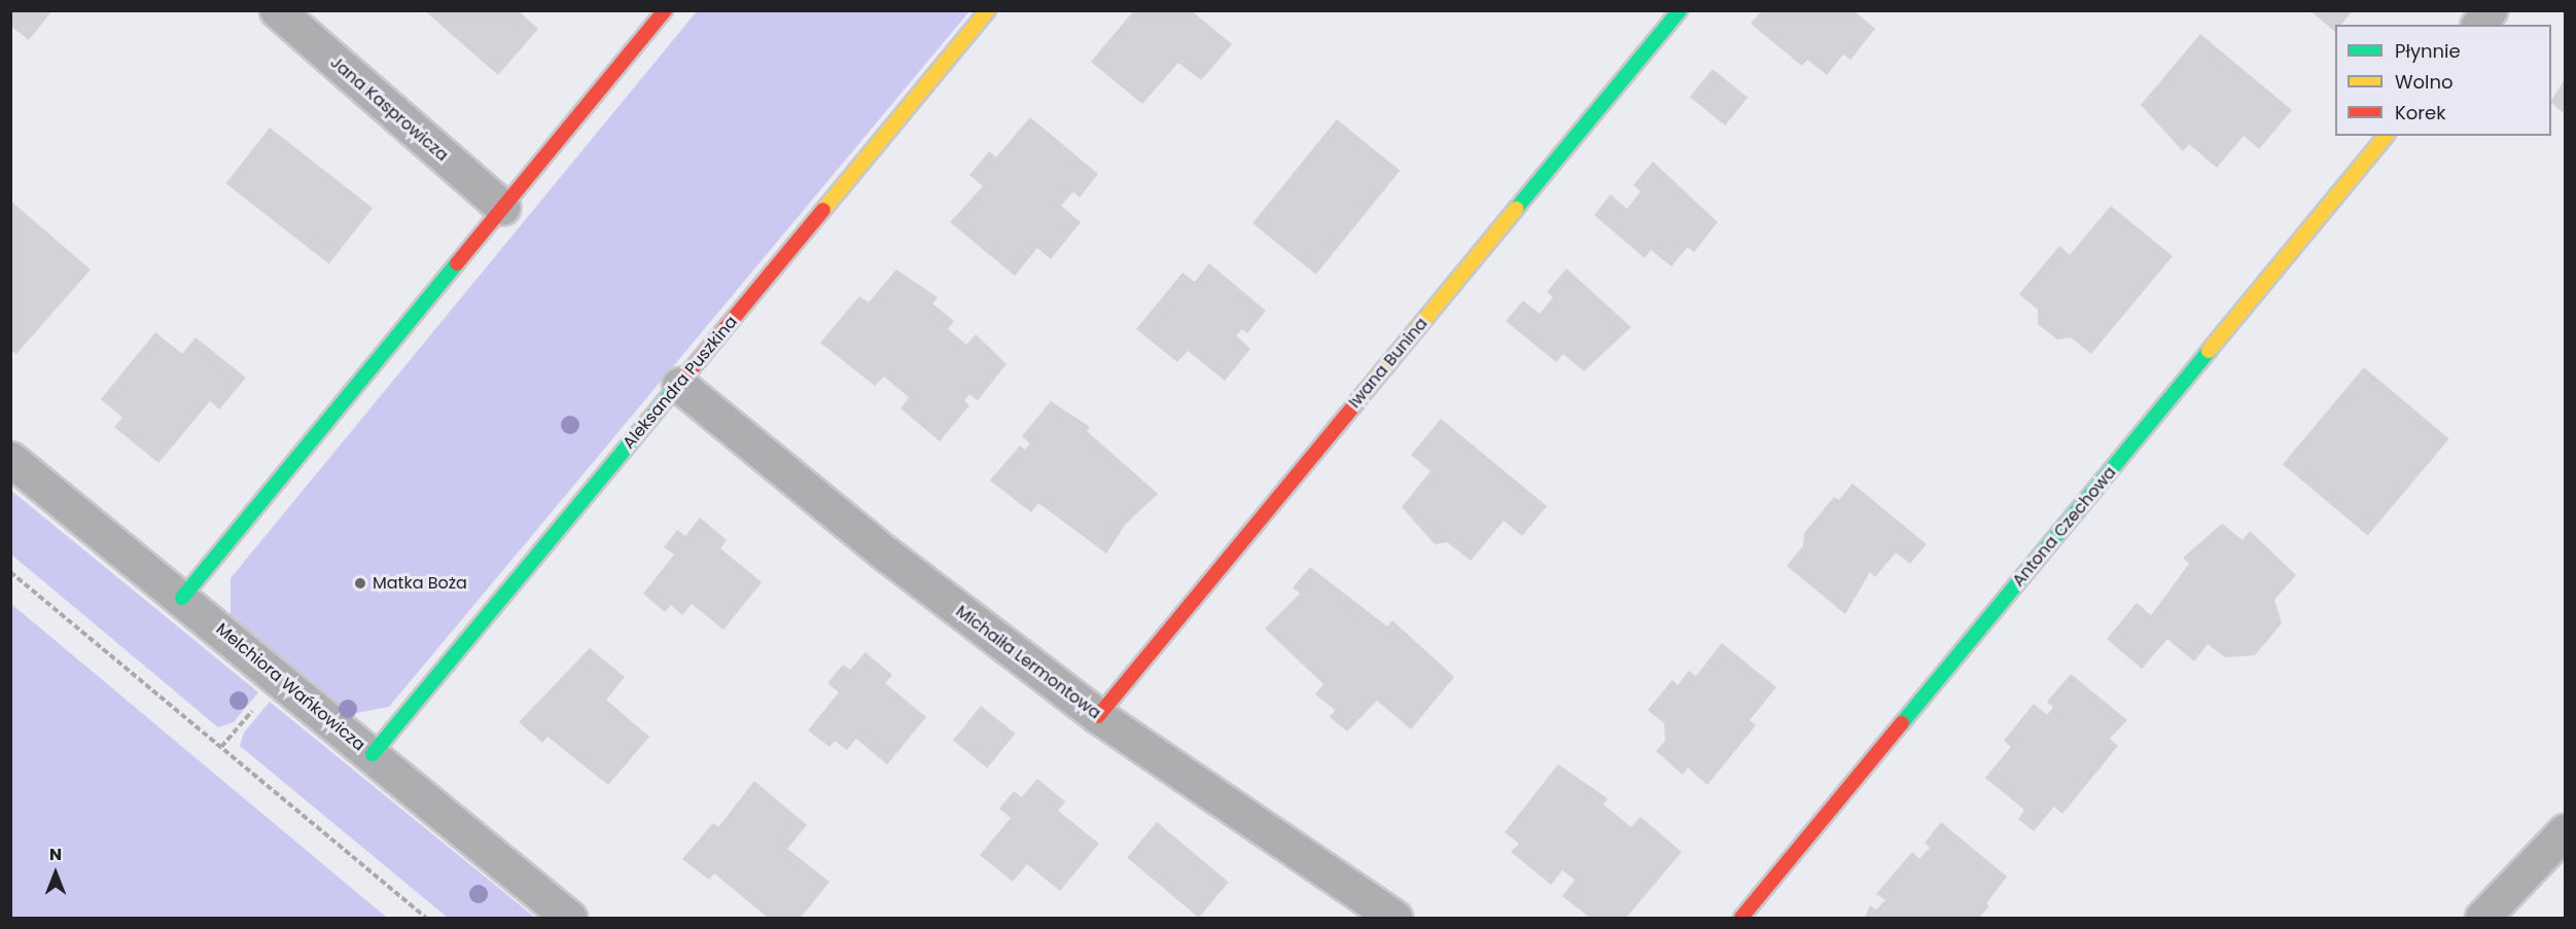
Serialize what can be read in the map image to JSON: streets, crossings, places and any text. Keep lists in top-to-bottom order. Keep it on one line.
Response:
{"streets":{"street":["Jana Kasprowicza","Iwana Bunina","Aleksandra Puszkina","Antona Czechowa","Michaiła Lermontowa","Melchiora Wańkowicza"]},"crossings":[["Iwana Bunina","Michaiła Lermontowa"],["Aleksandra Puszkina","Michaiła Lermontowa"],["Aleksandra Puszkina","Melchiora Wańkowicza"]],"places":["Matka Boża"],"legend":["Płynnie","Wolno","Korek"],"north":"top"}
